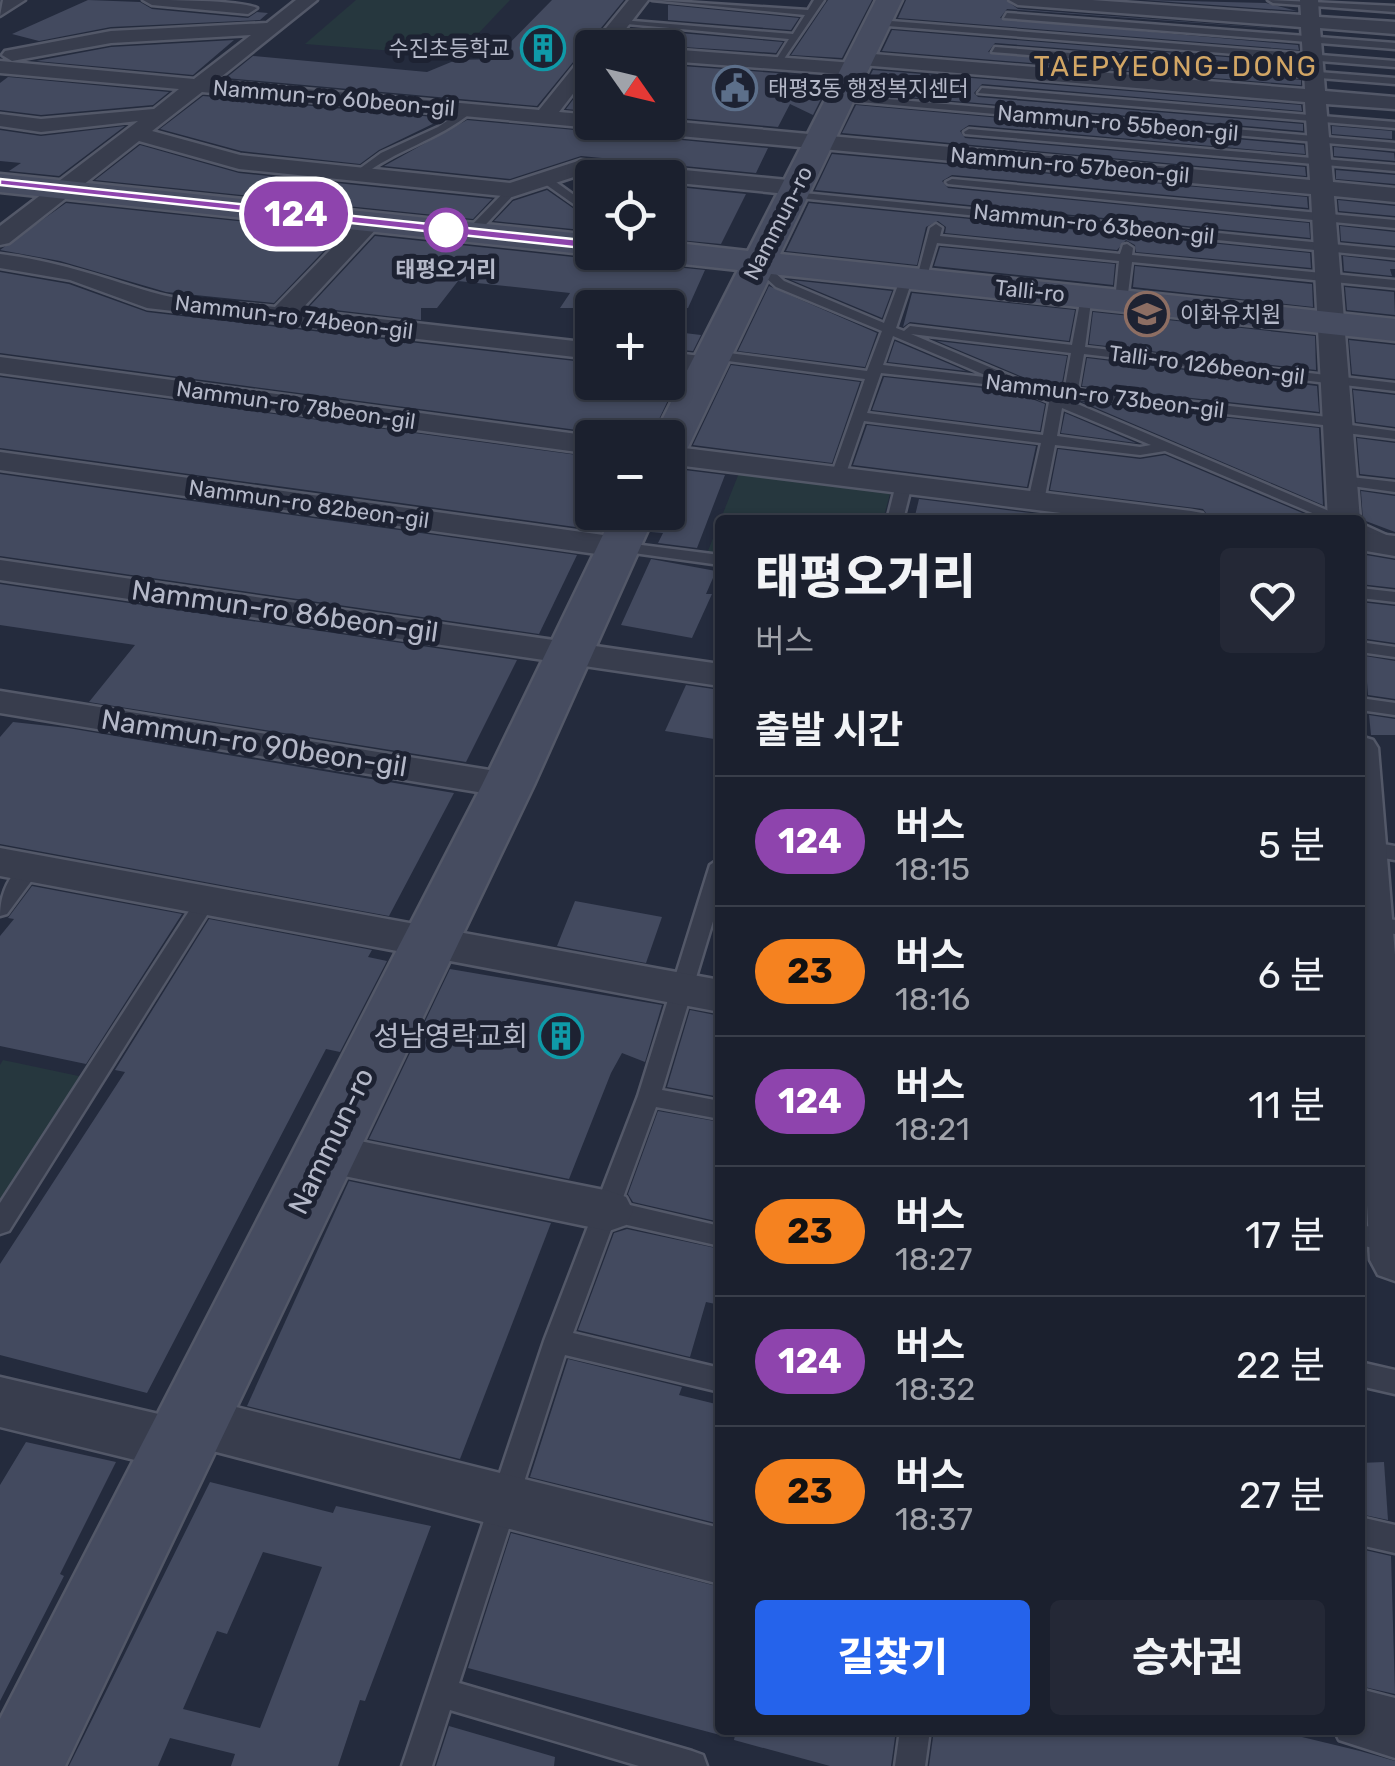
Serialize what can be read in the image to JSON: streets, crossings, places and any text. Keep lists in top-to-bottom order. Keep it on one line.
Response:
{"streets":{"main road":["Nammun-ro","Talli-ro"],"street":["Nammun-ro 60beon-gil","Nammun-ro 57beon-gil","Nammun-ro 74beon-gil","Nammun-ro 78beon-gil","Nammun-ro 82beon-gil","Nammun-ro 86beon-gil","Nammun-ro 90beon-gil"],"lane":["Nammun-ro 55beon-gil","Nammun-ro 63beon-gil","Talli-ro 126beon-gil","Nammun-ro 73beon-gil"]},"crossings":[["Nammun-ro 55beon-gil","Nammun-ro"],["Nammun-ro 55beon-gil","Talli-ro 126beon-gil"],["Nammun-ro 57beon-gil","Nammun-ro"],["Nammun-ro 57beon-gil","Talli-ro 126beon-gil"],["Nammun-ro","Nammun-ro 63beon-gil"],["Nammun-ro","Talli-ro"],["Nammun-ro","Nammun-ro 73beon-gil"],["Nammun-ro","Nammun-ro 86beon-gil"],["Nammun-ro","Nammun-ro 90beon-gil"],["Nammun-ro 63beon-gil","Talli-ro 126beon-gil"],["Talli-ro","Talli-ro 126beon-gil"],["Talli-ro 126beon-gil","Nammun-ro 73beon-gil"]],"districts":["TAEPYEONG-DONG"],"places":{"building":["수진초등학교","성남영락교회"],"public building":["태평3동 행정복지센터"],"other":["태평오거리"],"school or university":["이화유치원"]},"lines":["bus line 124"],"north":"bottom right","page":{"on_map":"124","map_buttons":["+","−"],"heading":[["태평오거리","버스"],"출발 시간"],"list":[{"mark":"124","name":"버스","note":"18:15","value":"5 분"},{"mark":"23","name":"버스","note":"18:16","value":"6 분"},{"mark":"124","name":"버스","note":"18:21","value":"11 분"},{"mark":"23","name":"버스","note":"18:27","value":"17 분"},{"mark":"124","name":"버스","note":"18:32","value":"22 분"},{"mark":"23","name":"버스","note":"18:37","value":"27 분"}],"buttons":["길찾기","승차권"]}}
